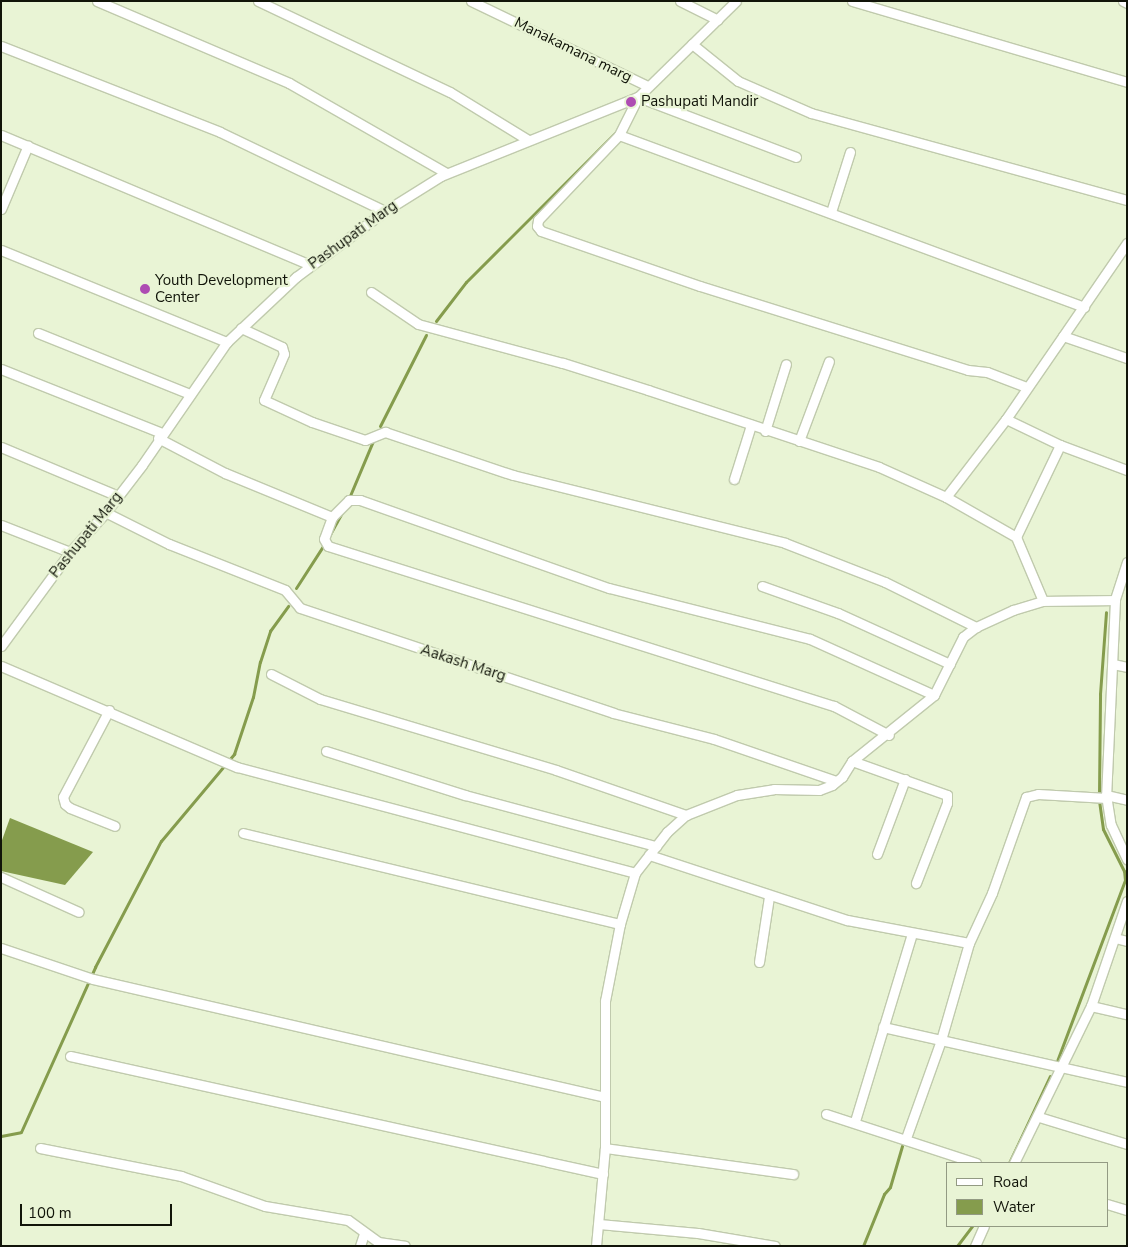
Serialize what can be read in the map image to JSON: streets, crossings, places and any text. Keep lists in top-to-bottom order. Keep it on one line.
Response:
{"streets":{"street":["Manakamana marg","Pashupati Marg","Aakash Marg"]},"crossings":[["Manakamana marg","Pashupati Marg"],["Pashupati Marg","Aakash Marg"]],"places":["Pashupati Mandir","Youth Development Center"],"legend":["Road","Water"],"scale_bar":"100 m"}
